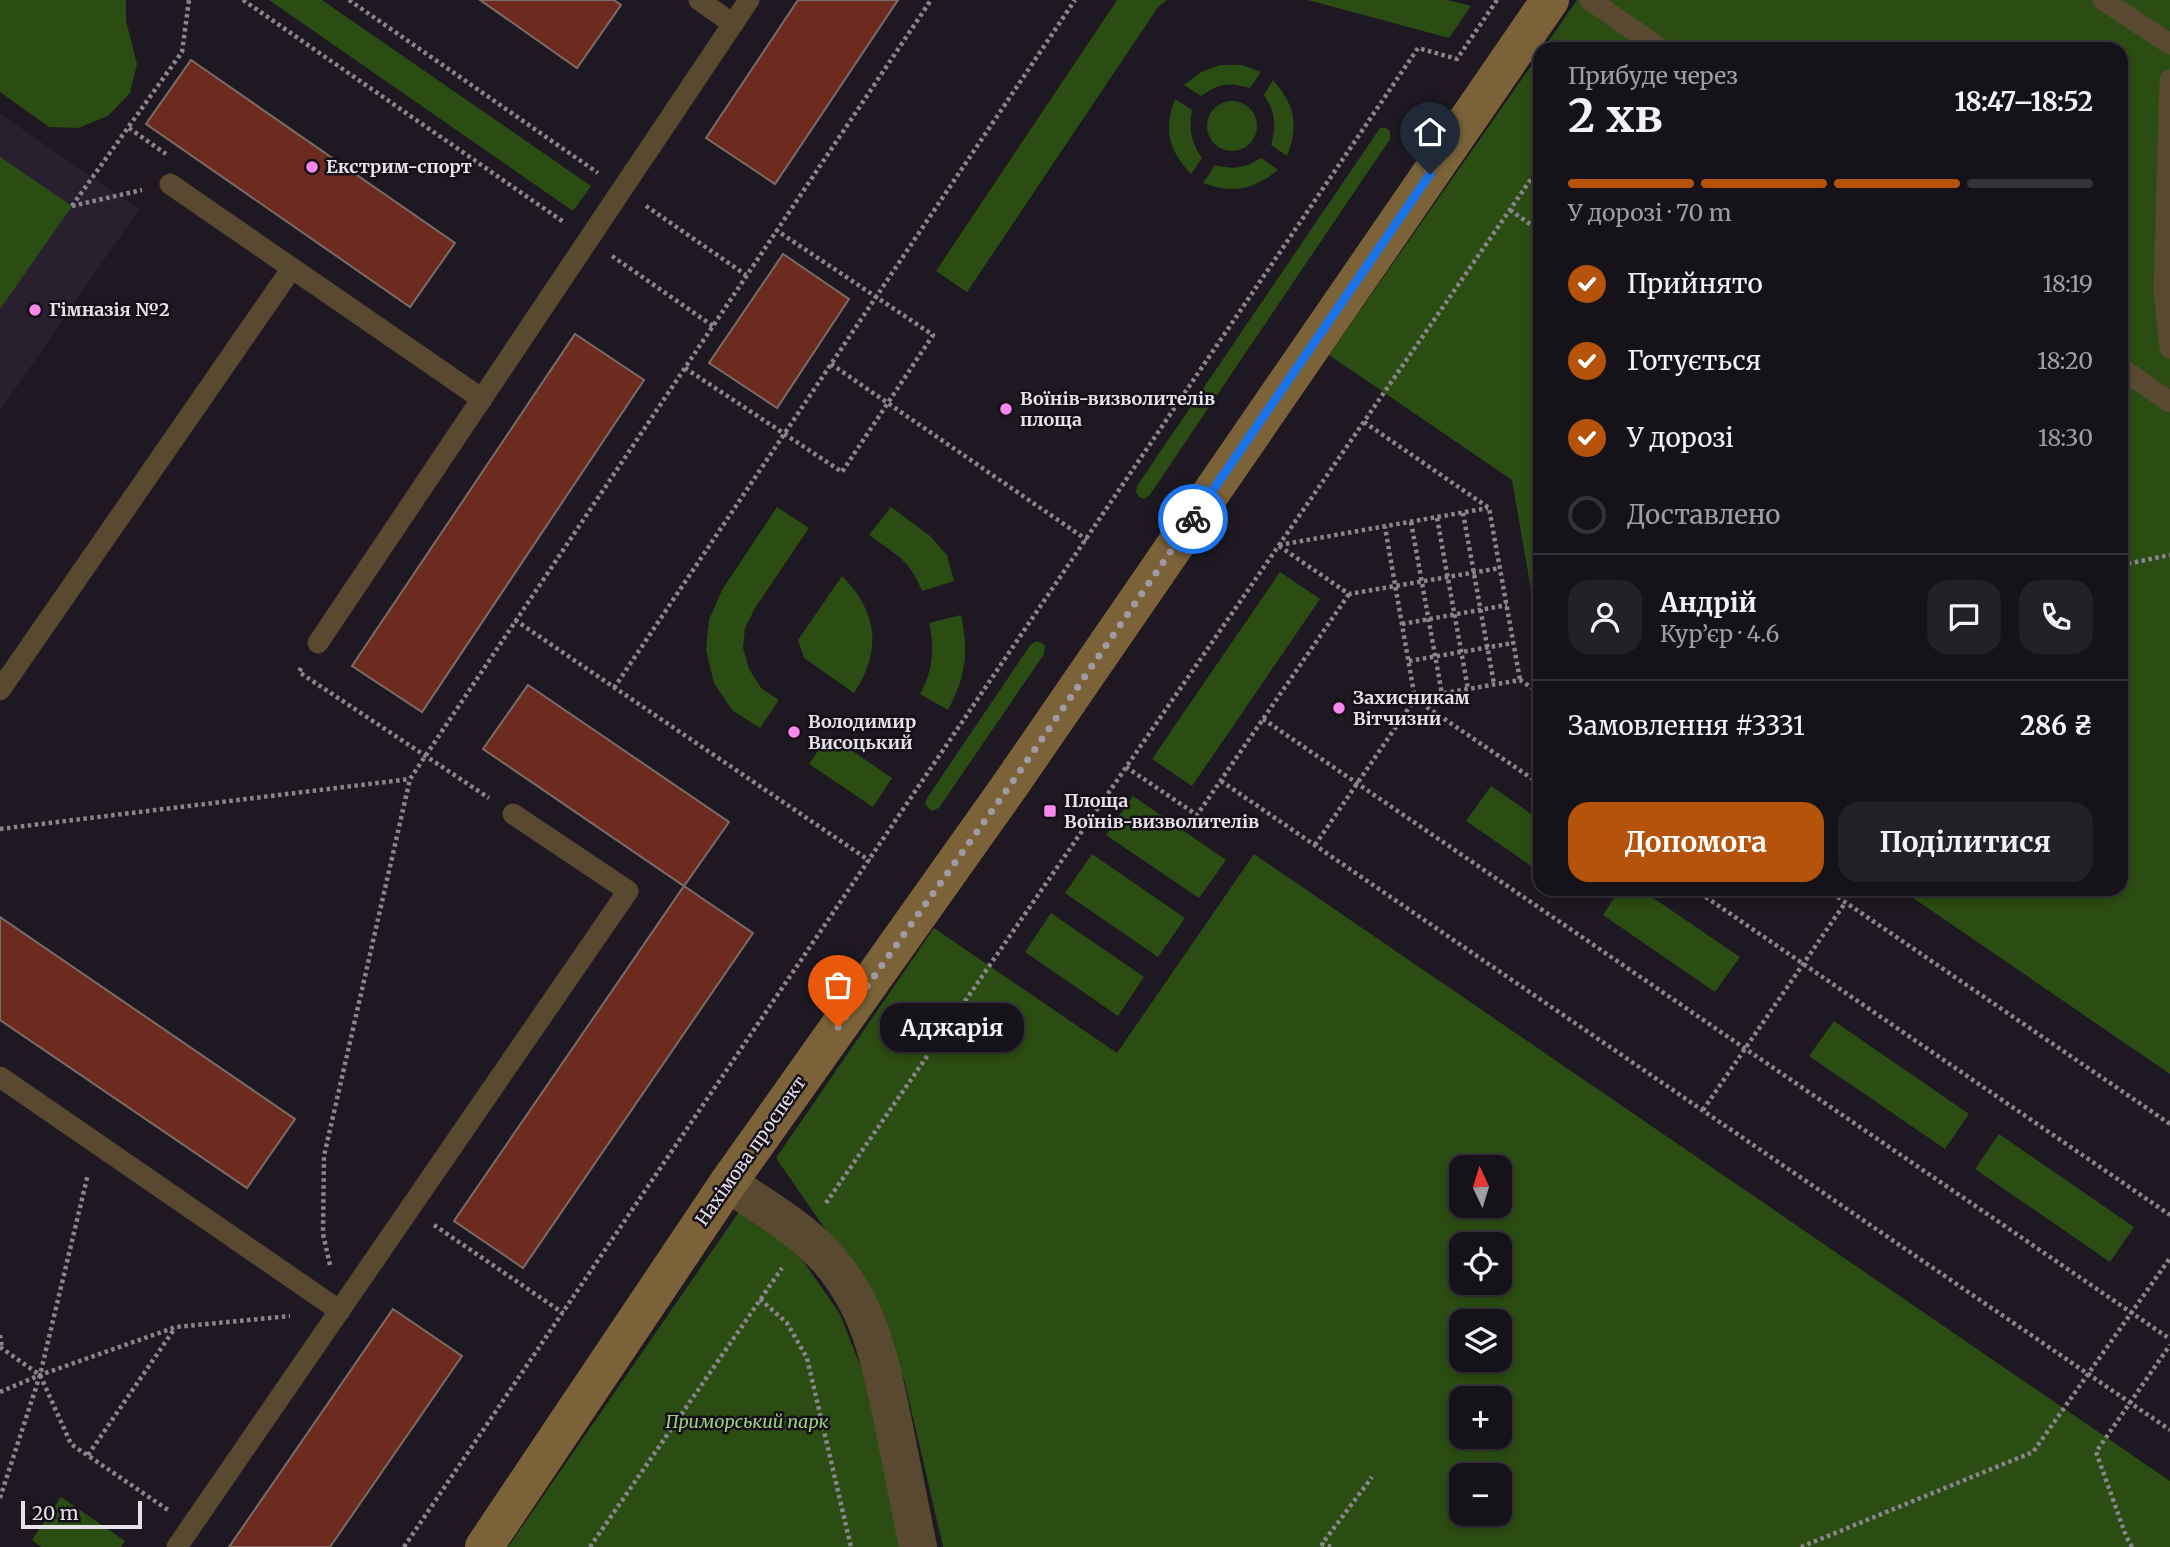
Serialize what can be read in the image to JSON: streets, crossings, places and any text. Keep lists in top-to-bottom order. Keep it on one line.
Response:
{"streets":{"main road":["Нахімова проспект"]},"parks":["Приморський парк"],"places":{"other":["Екстрим-спорт","Гімназія №2","Воїнів-визволителів площа","Захисникам Вітчизни","Володимир Висоцький","Аджарія"],"transit":["Площа Воїнів-визволителів"]},"scale_bar":"20 m","north":"top","page":{"heading":["2 хв","Прибуде через","18:47–18:52"],"panel":["Андрій","Кур’єр · 4.6","Замовлення #3331","286 ₴"],"bar":"У дорозі · 70 m","list":[["Прийнято","18:19"],["Готується","18:20"],["У дорозі","18:30"],"Доставлено"],"buttons":["Допомога","Поділитися"],"bubble":"Аджарія","map_buttons":["+","−"],"scale":"20 m"}}
